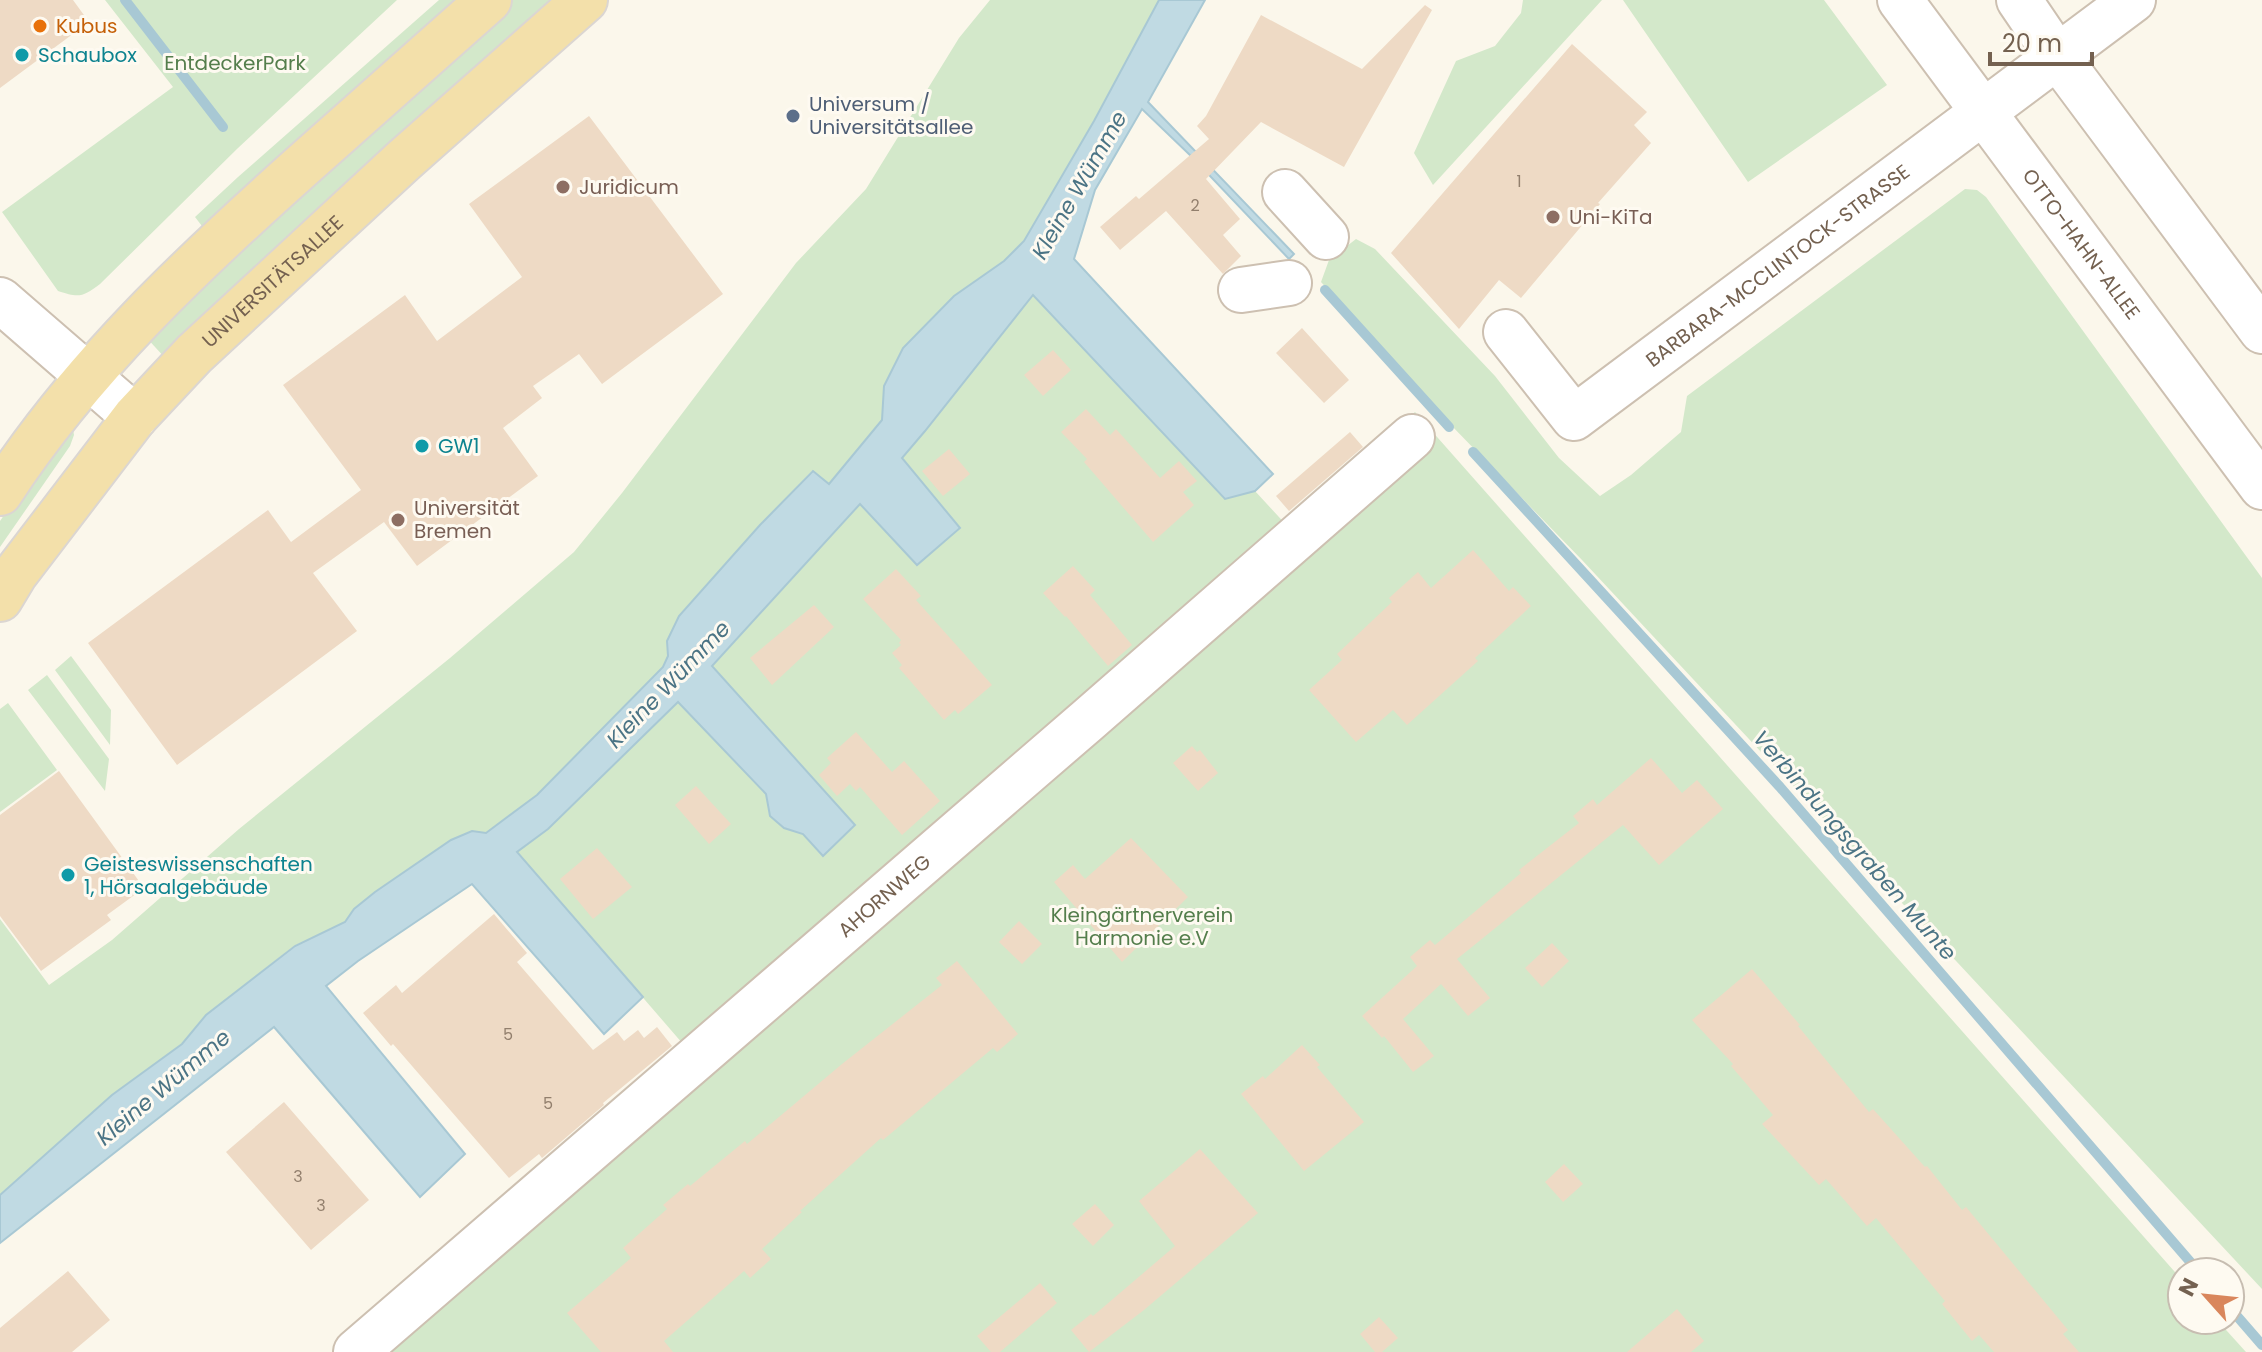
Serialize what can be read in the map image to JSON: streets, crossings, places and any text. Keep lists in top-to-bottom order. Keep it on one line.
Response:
{"streets":{"main road":["UNIVERSITÄTSALLEE"],"street":["OTTO-HAHN-ALLEE","BARBARA-MCCLINTOCK-STRASSE","AHORNWEG"]},"crossings":[["OTTO-HAHN-ALLEE","BARBARA-MCCLINTOCK-STRASSE"]],"water":["Kleine Wümme","Verbindungsgraben Munte"],"parks":["EntdeckerPark","Kleingärtnerverein Harmonie e.V"],"places":["Kubus","Schaubox","Universum / Universitätsallee","Juridicum","Uni-KiTa","GW1","Universität Bremen","Geisteswissenschaften 1, Hörsaalgebäude"],"house_numbers":["1","2","5","5","3","3"],"scale_bar":"20 m","north":"top left"}
